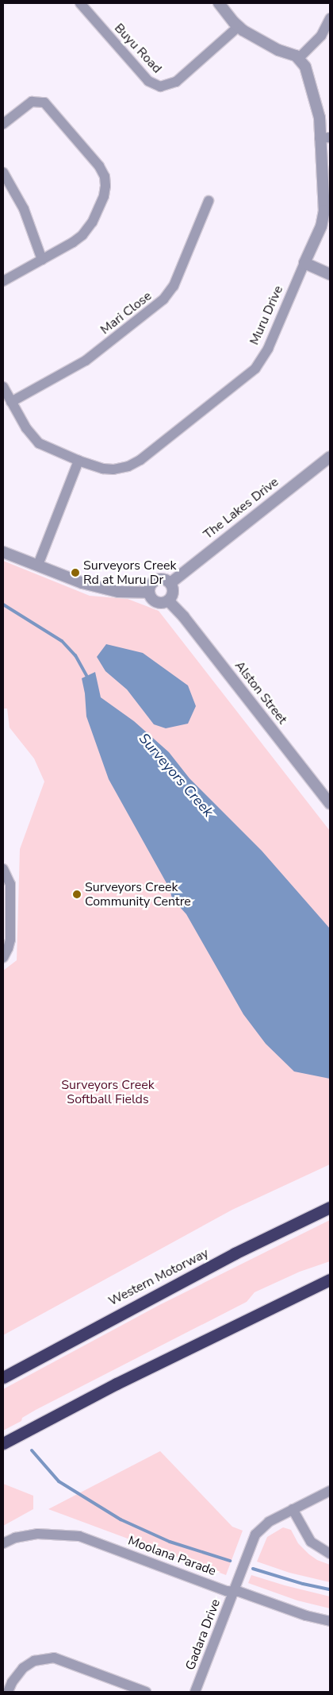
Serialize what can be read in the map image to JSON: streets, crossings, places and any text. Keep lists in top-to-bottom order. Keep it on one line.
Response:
{"streets":{"highway":["Western Motorway"],"street":["Buyu Road","Mari Close","Muru Drive","The Lakes Drive","Alston Street","Moolana Parade","Gadara Drive"]},"crossings":[["Mari Close","Muru Drive"],["The Lakes Drive","Alston Street"],["Moolana Parade","Gadara Drive"]],"water":["Surveyors Creek"],"parks":["Surveyors Creek Softball Fields"],"places":["Surveyors Creek Rd at Muru Dr","Surveyors Creek Community Centre"]}
